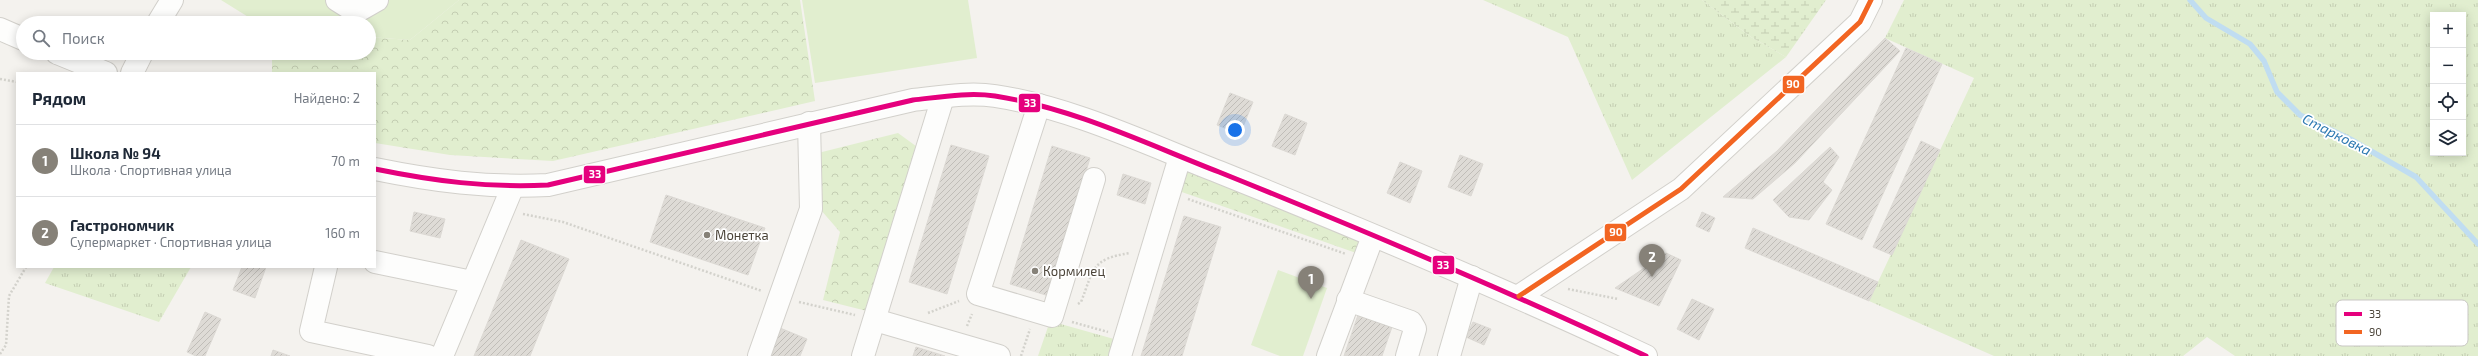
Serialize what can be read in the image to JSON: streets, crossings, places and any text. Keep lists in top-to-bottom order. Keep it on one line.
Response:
{"water":["Старковка"],"places":["Монетка","Кормилец"],"lines":["transit line 90","transit line 33"],"legend":["33","90"],"page":{"map_buttons":["+","−"],"search":"Поиск","heading":["Рядом","Найдено: 2"],"list":[{"mark":"1","name":"Школа № 94","note":"Школа · Спортивная улица","value":"70 m"},{"mark":"2","name":"Гастрономчик","note":"Супермаркет · Спортивная улица","value":"160 m"}],"pins":["2","1"]}}
